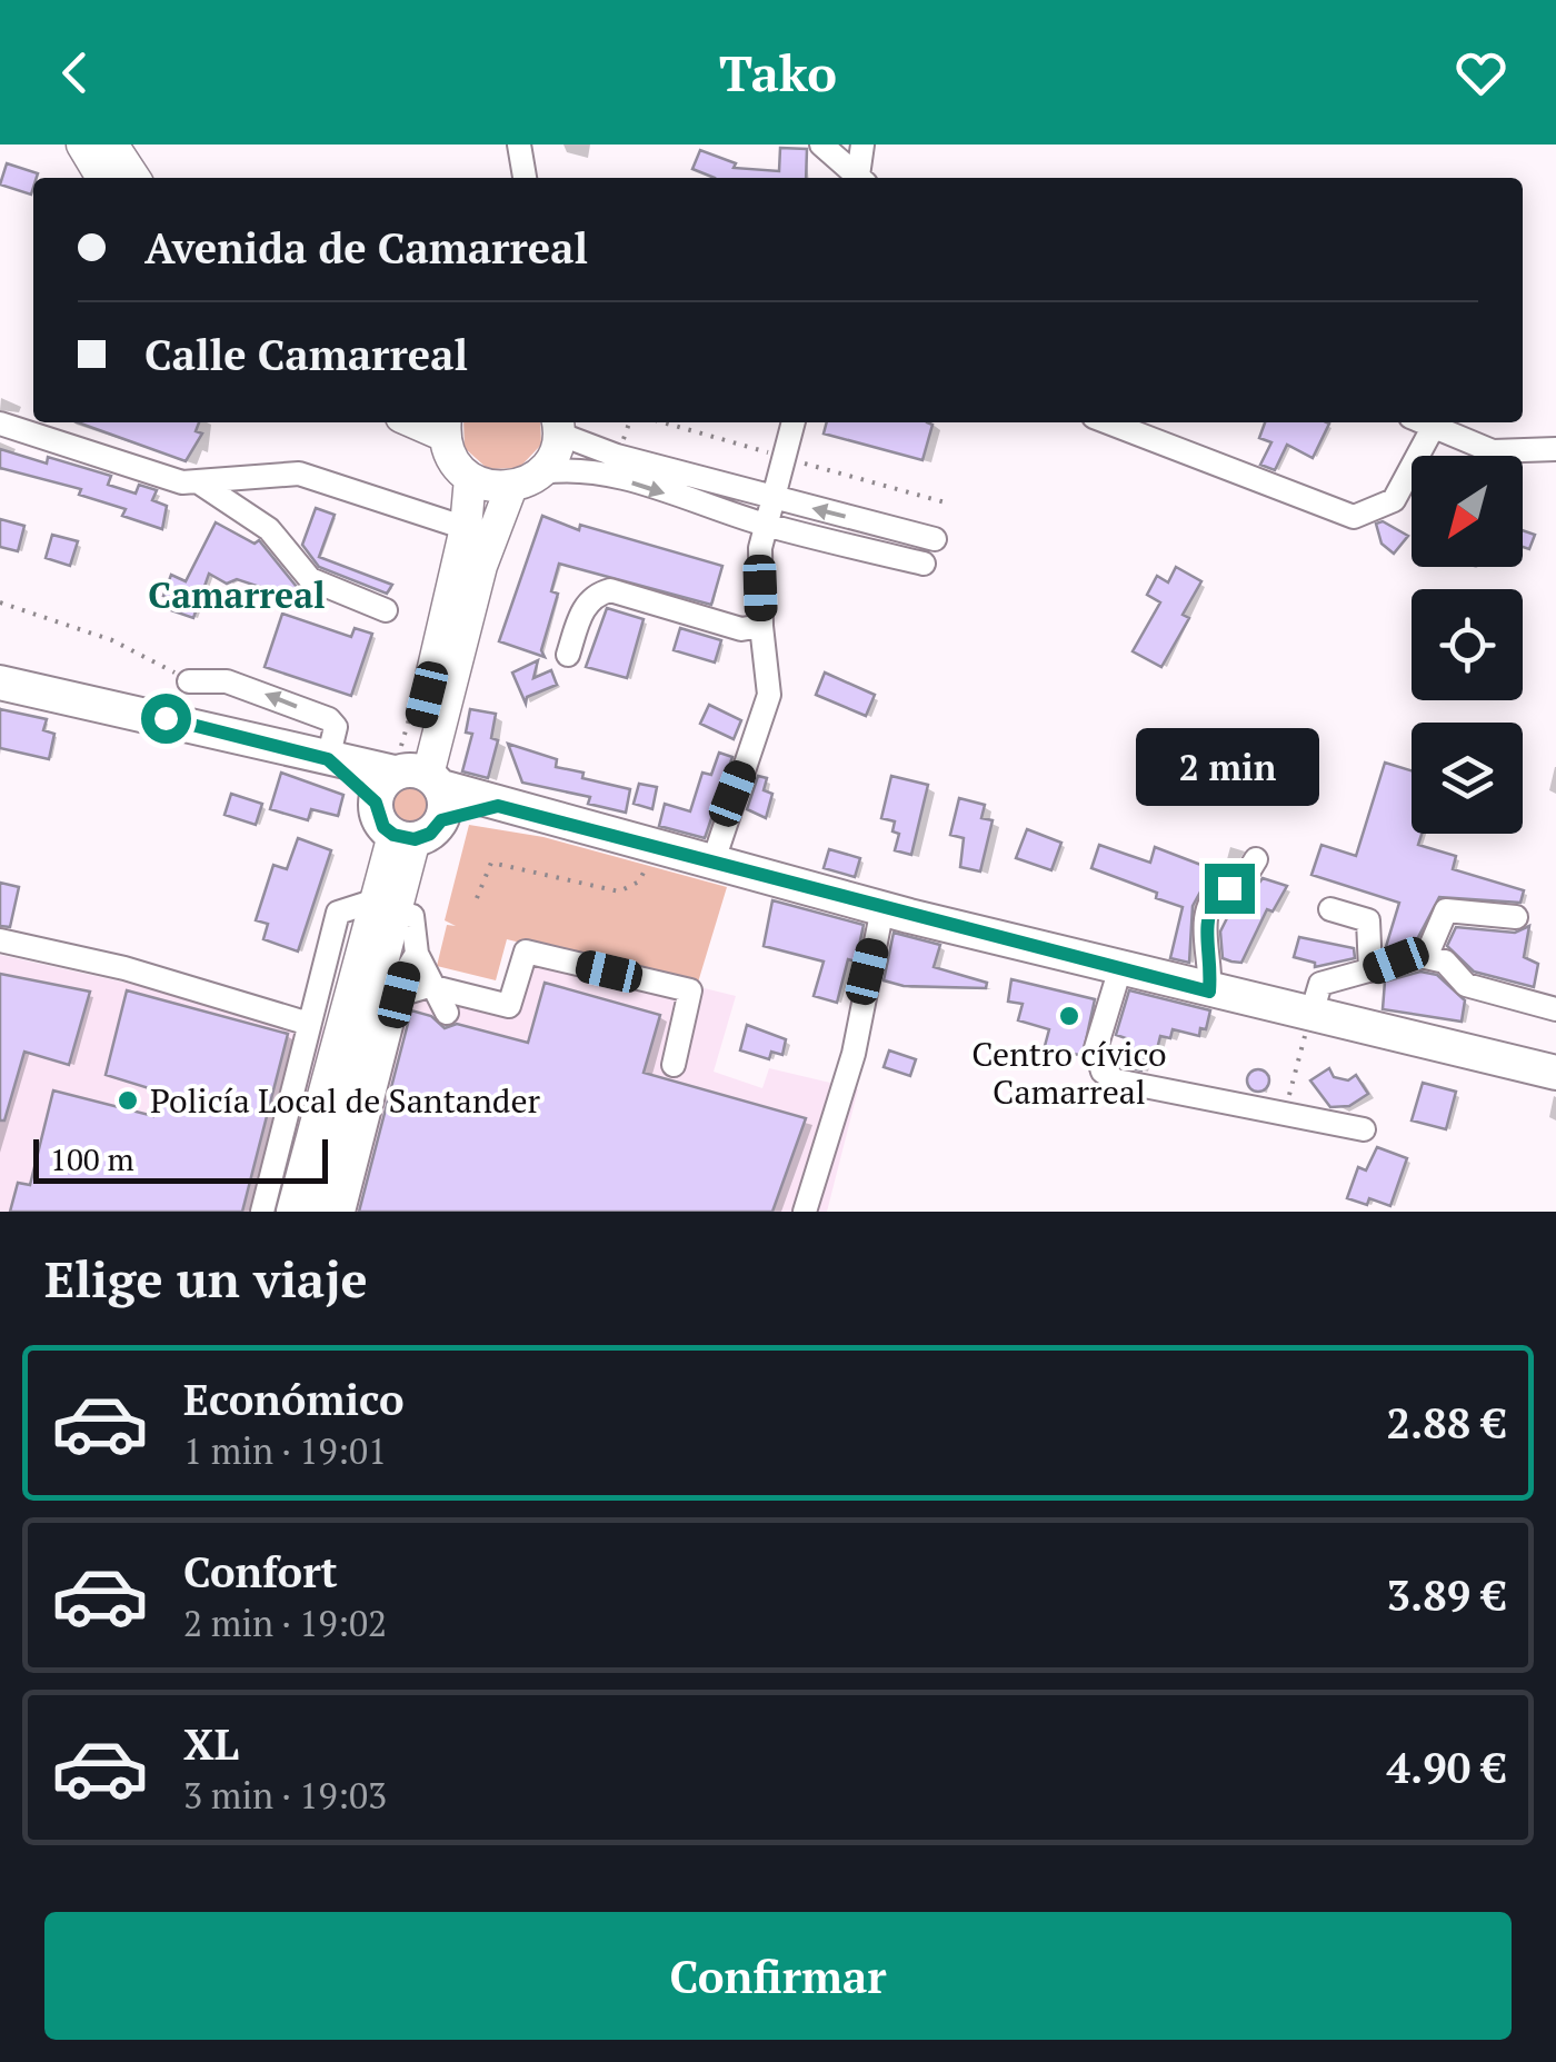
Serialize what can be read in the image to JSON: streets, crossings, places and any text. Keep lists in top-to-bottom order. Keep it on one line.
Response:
{"districts":["Camarreal"],"places":["Centro cívico Camarreal","Policía Local de Santander"],"scale_bar":"100 m","north":"bottom left","page":{"header":"Tako","banner":["Avenida de Camarreal","Calle Camarreal"],"bubble":"2 min","scale":"100 m","heading":"Elige un viaje","list":[{"name":"Económico","note":"1 min · 19:01","value":"2.88 €"},{"name":"Confort","note":"2 min · 19:02","value":"3.89 €"},{"name":"XL","note":"3 min · 19:03","value":"4.90 €"}],"buttons":"Confirmar"}}
